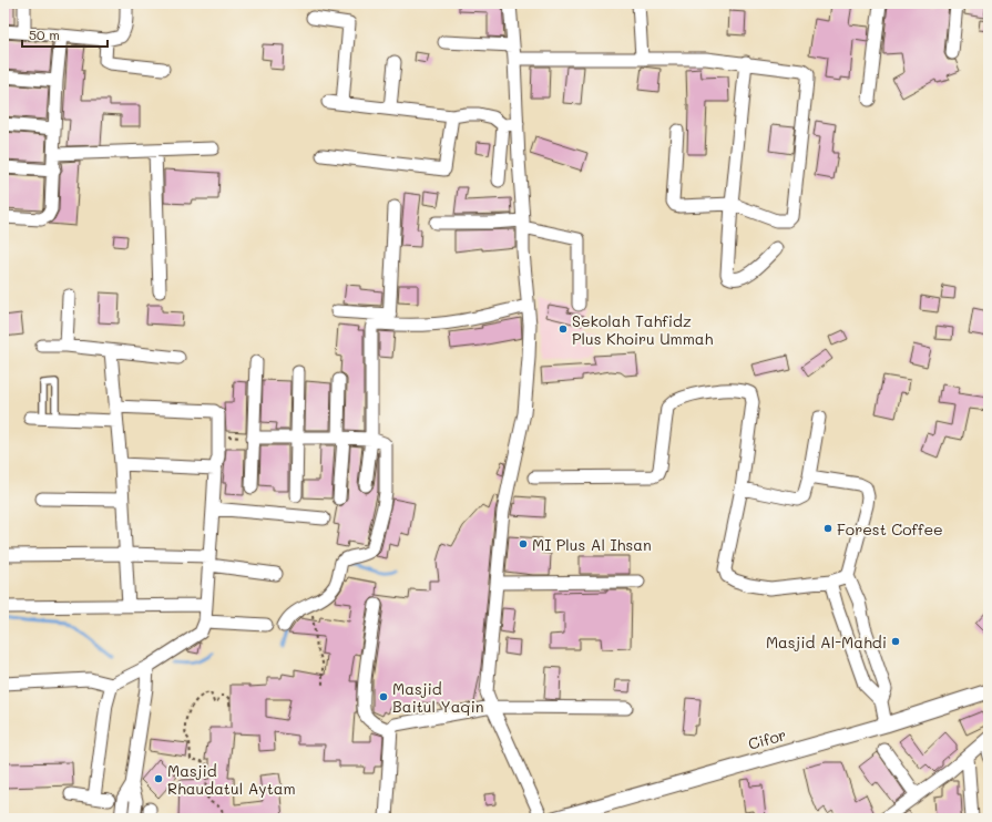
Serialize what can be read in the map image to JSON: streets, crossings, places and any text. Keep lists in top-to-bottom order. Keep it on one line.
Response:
{"streets":{"street":["Cifor"]},"places":["Sekolah Tahfidz Plus Khoiru Ummah","Forest Coffee","MI Plus Al Ihsan","Masjid Al-Mahdi","Masjid Baitul Yaqin","Masjid Rhaudatul Aytam"],"scale_bar":"50 m"}
